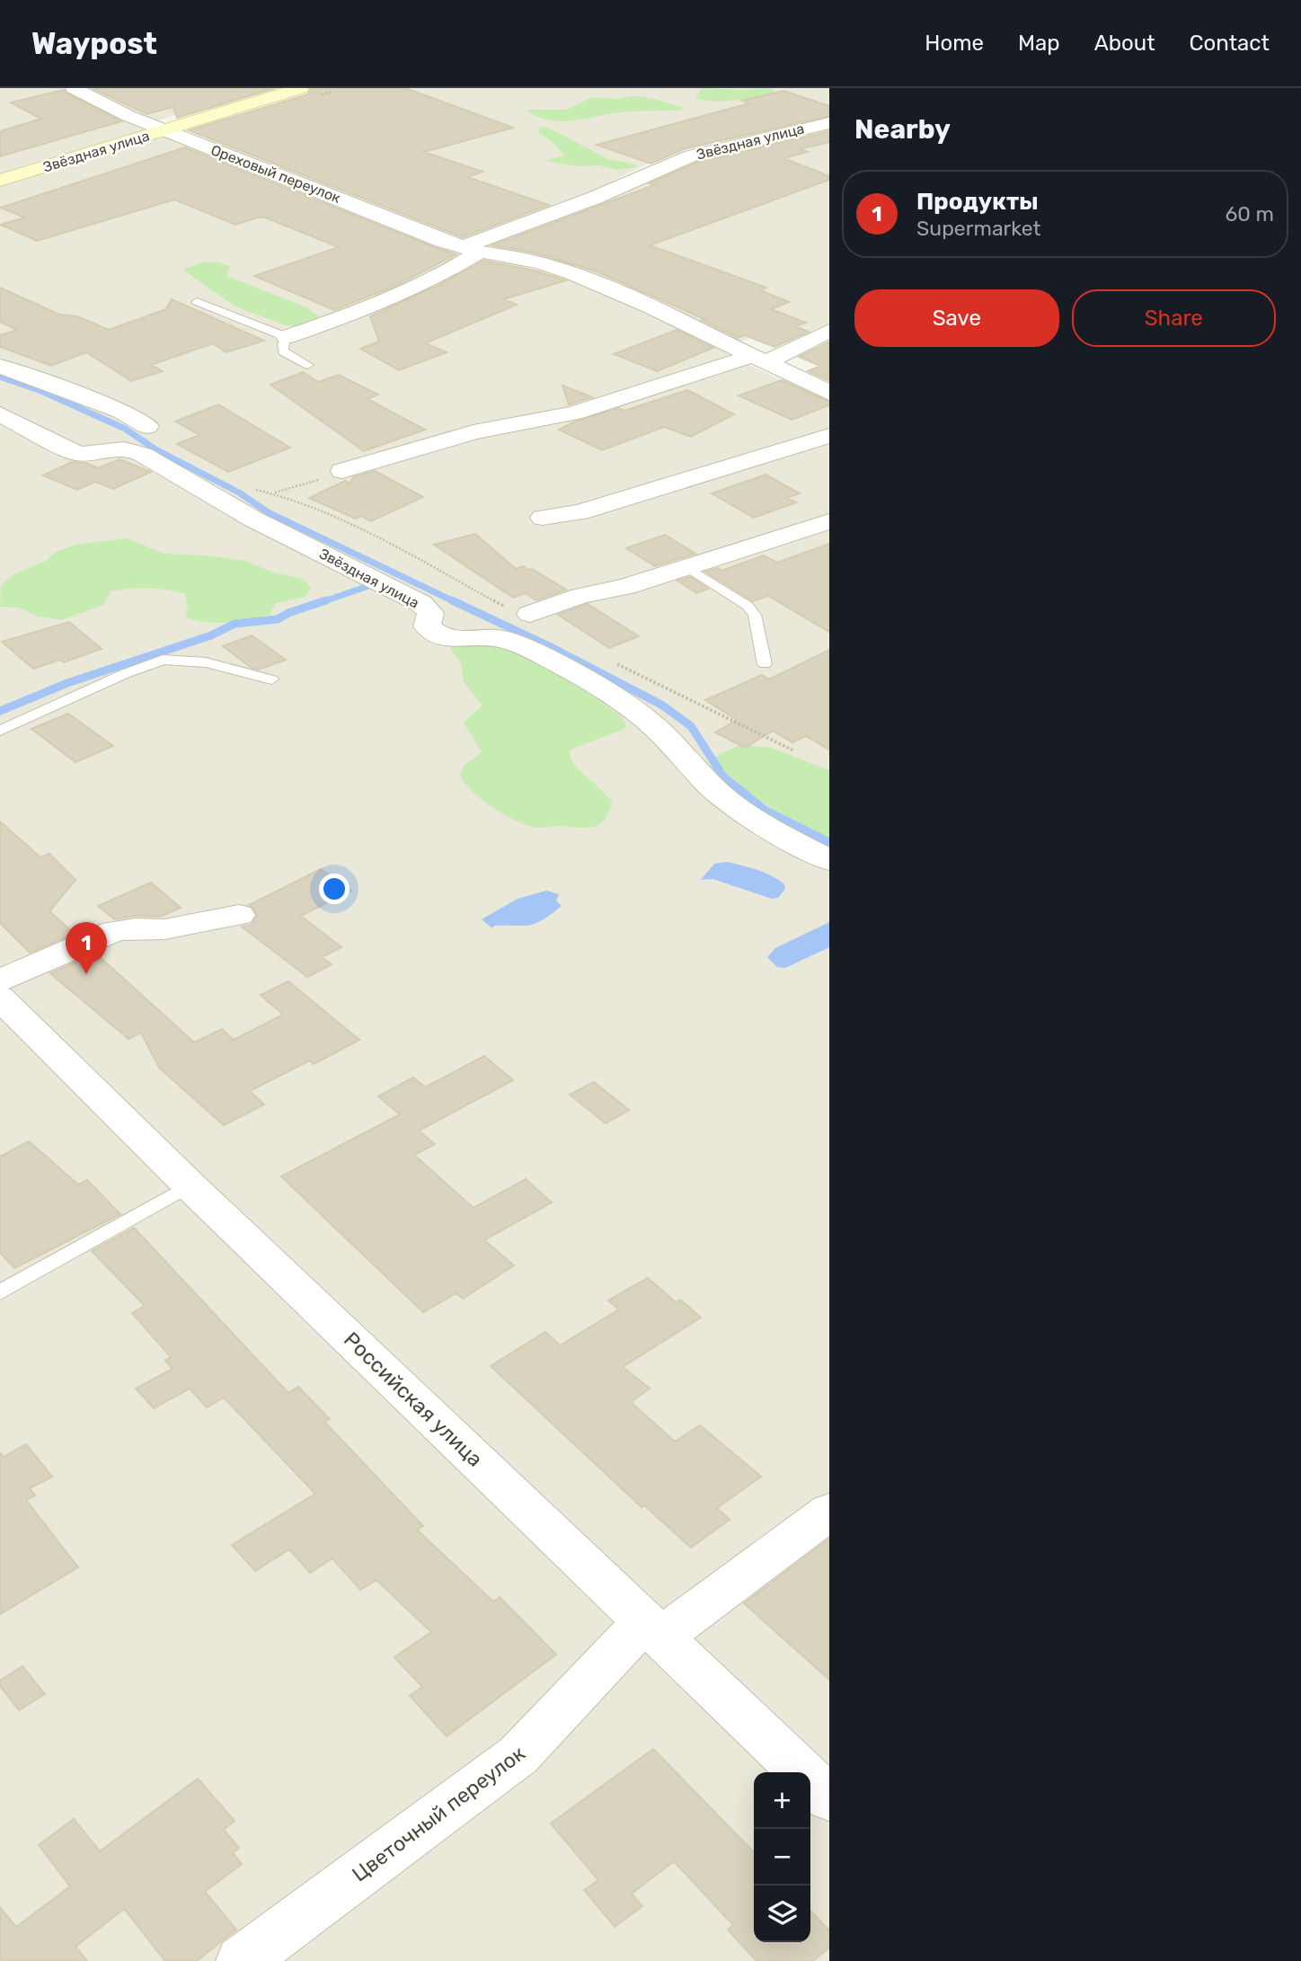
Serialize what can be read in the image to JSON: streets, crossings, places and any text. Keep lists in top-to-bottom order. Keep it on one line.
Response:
{"streets":{"street":["Звёздная улица","Ореховый переулок","Российская улица","Цветочный переулок"]},"crossings":[["Звёздная улица","Ореховый переулок"],["Российская улица","Цветочный переулок"]],"page":{"header":"Waypost","nav":["Home","Map","About","Contact"],"heading":"Nearby","list":[{"mark":"1","name":"Продукты","note":"Supermarket","value":"60 m"}],"buttons":["Save","Share"],"pins":"1","map_buttons":["+","−"]}}
